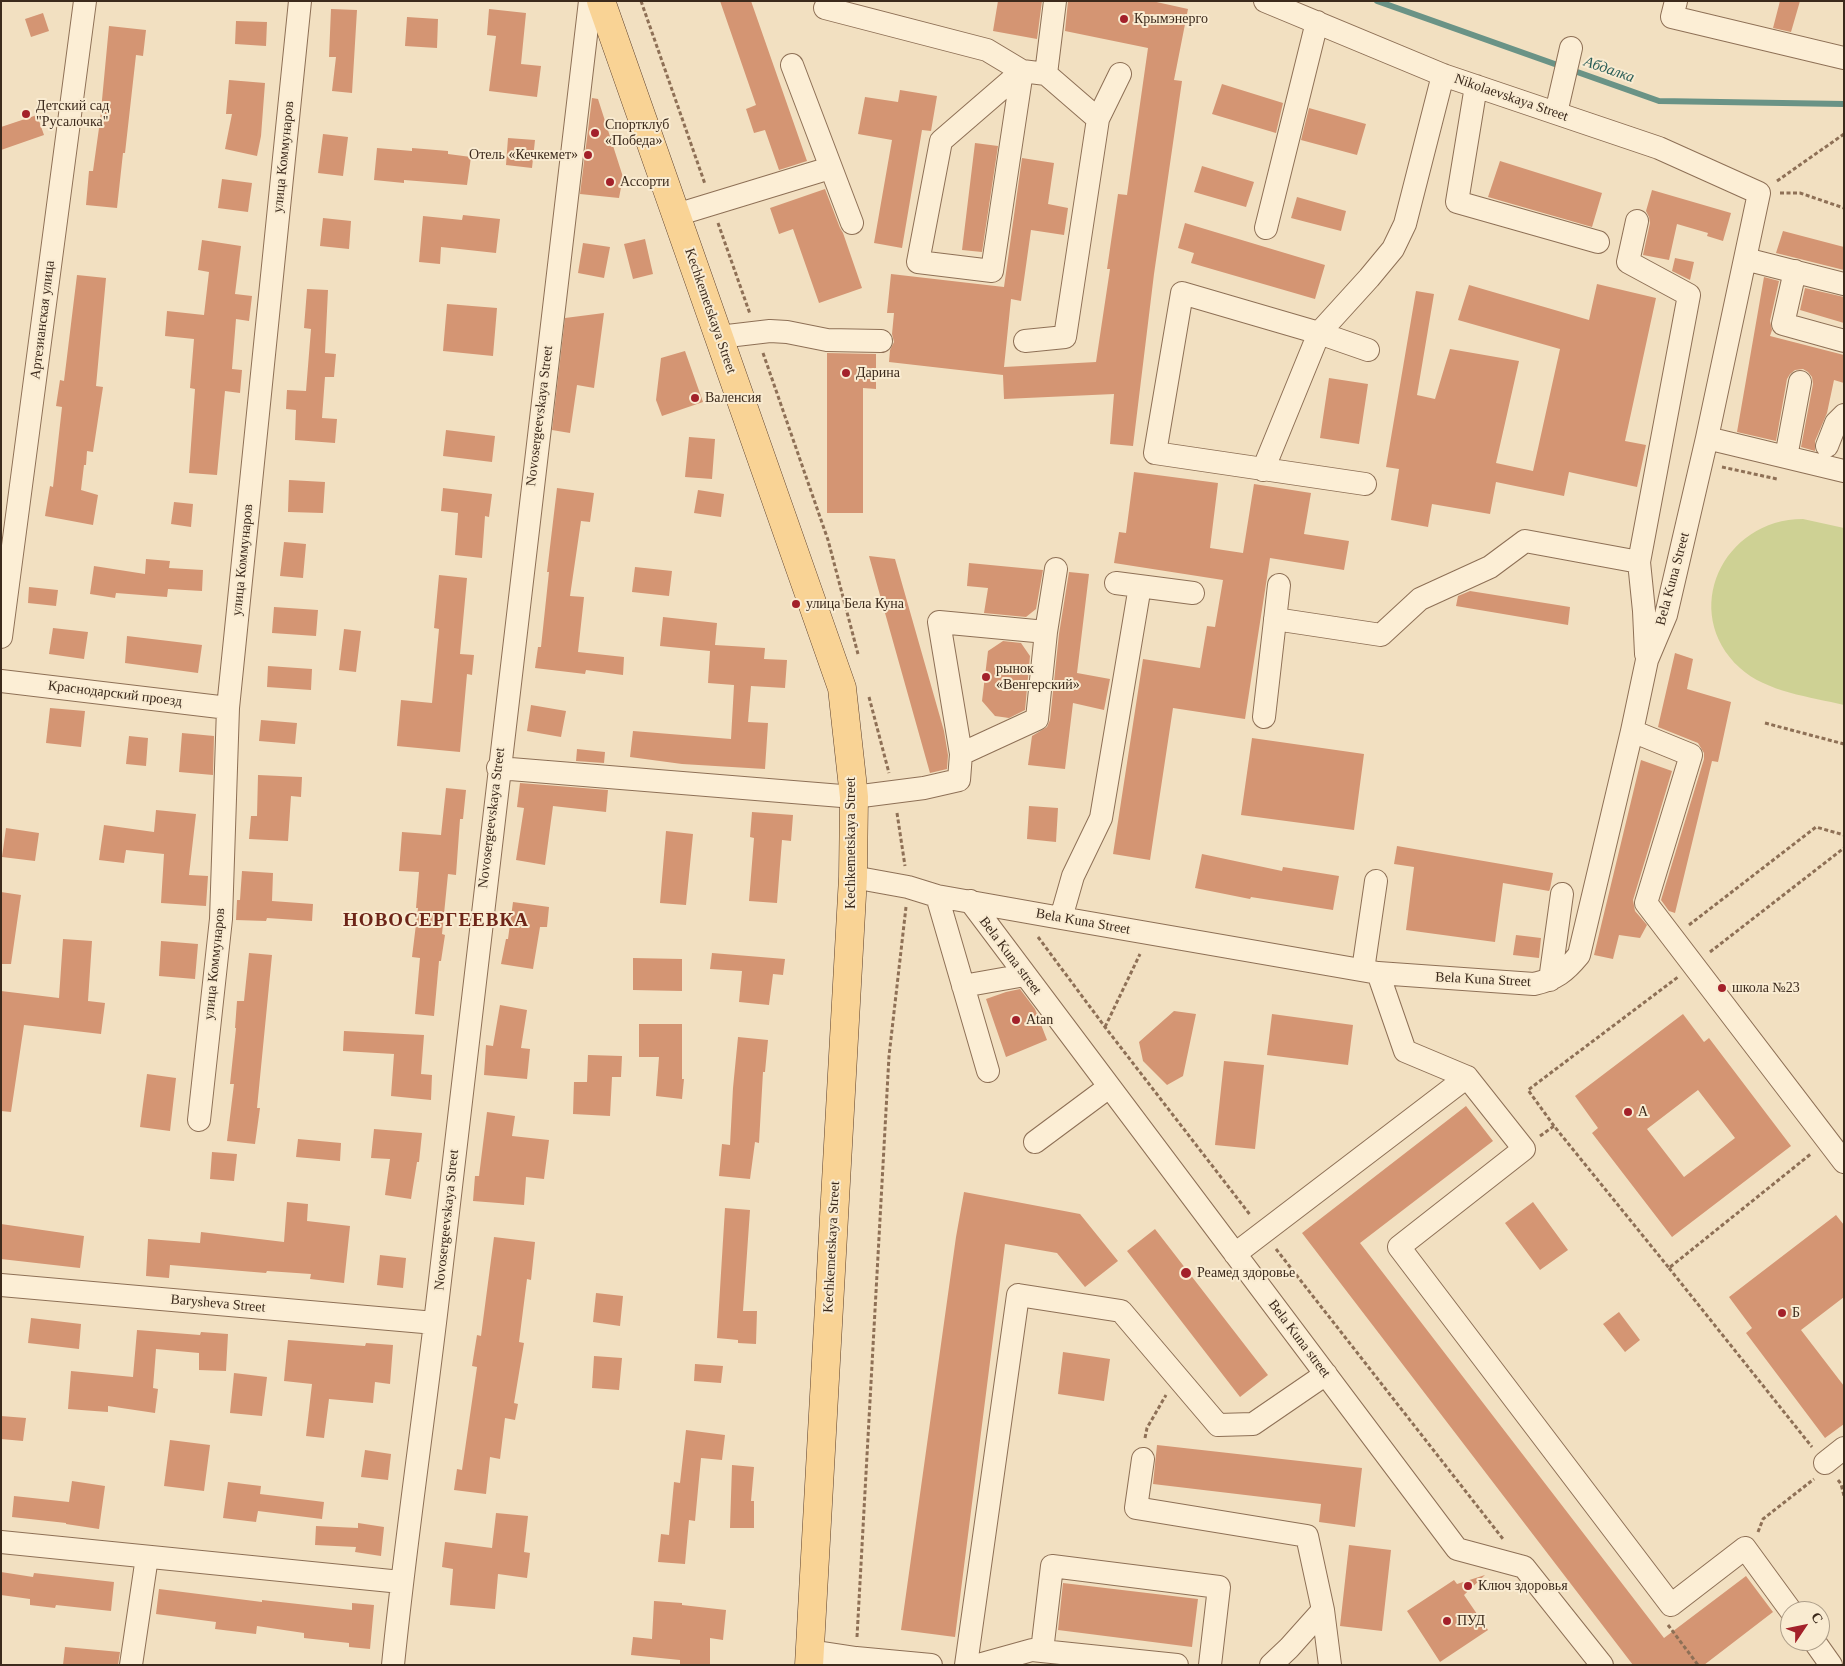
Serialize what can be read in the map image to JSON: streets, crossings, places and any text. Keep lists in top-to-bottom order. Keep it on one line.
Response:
{"streets":{"main road":["Kechkemetskaya Street"],"street":["Nikolaevskaya Street","улица Коммунаров","Артезианская улица","Novosergeevskaya Street","Bela Kuna Street","Краснодарский проезд","Bela Kuna street","Barysheva Street"]},"crossings":[["Nikolaevskaya Street","Bela Kuna Street"],["улица Коммунаров","Краснодарский проезд"],["Kechkemetskaya Street","Bela Kuna Street"],["Novosergeevskaya Street","Barysheva Street"],["Bela Kuna Street","Bela Kuna street"]],"districts":["НОВОСЕРГЕЕВКА"],"water":["Абдалка"],"places":["Крымэнерго","Детский сад \"Русалочка\"","Спортклуб «Победа»","Отель «Кечкемет»","Ассорти","Дарина","Валенсия","улица Бела Куна","рынок «Венгерский»","школа №23","Аtan","А","Реамед здоровье","Б","Ключ здоровья","ПУД"],"north":"top right"}
